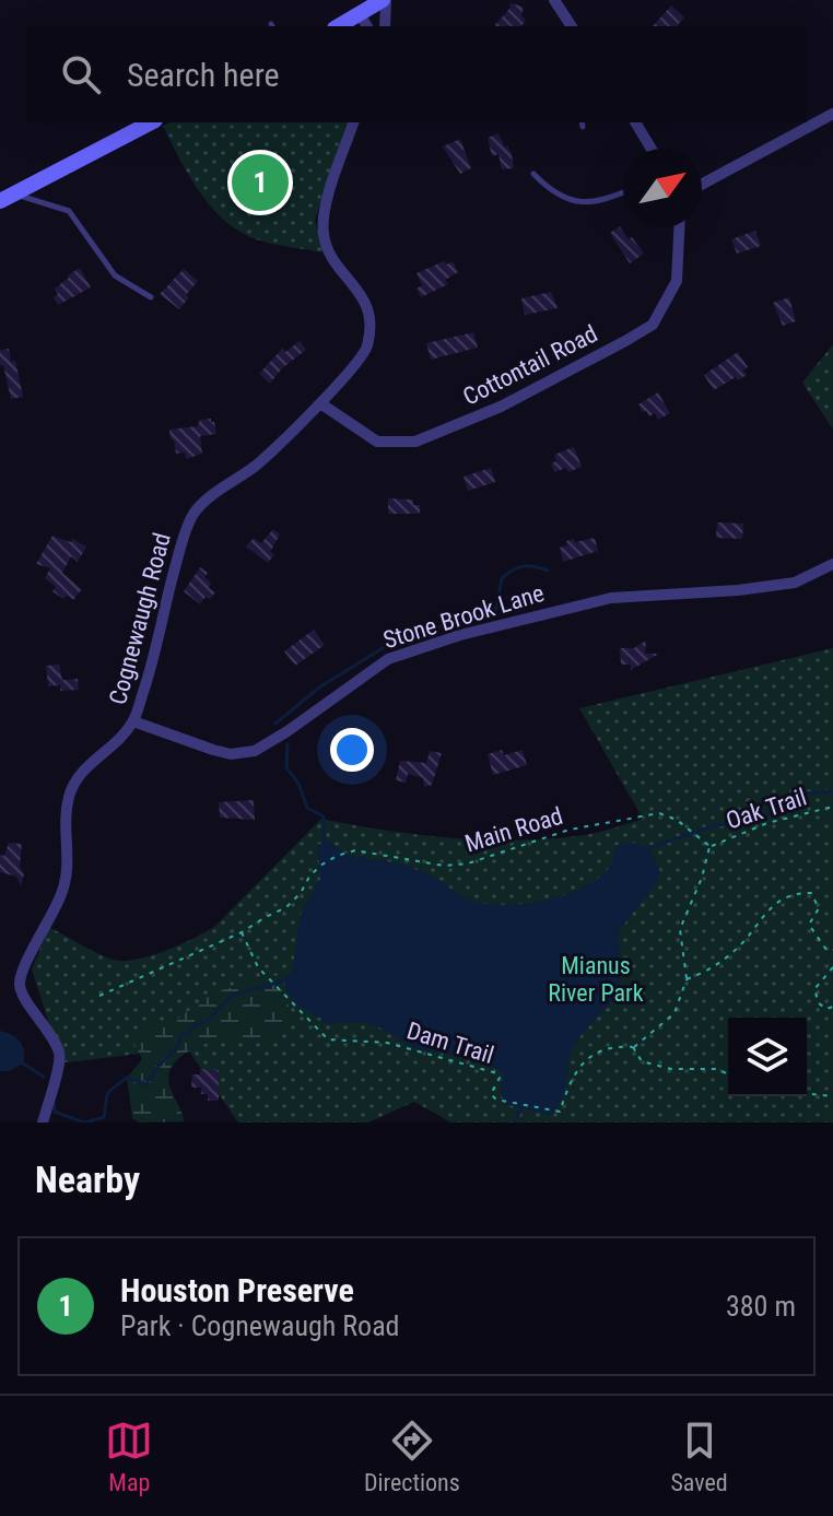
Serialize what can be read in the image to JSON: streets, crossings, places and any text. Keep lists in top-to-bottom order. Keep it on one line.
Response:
{"streets":{"street":["Cottontail Road","Stone Brook Lane","Cognewaugh Road"],"path":["Oak Trail","Main Road","Dam Trail"]},"crossings":[["Cottontail Road","Cognewaugh Road"],["Stone Brook Lane","Cognewaugh Road"],["Oak Trail","Main Road"],["Main Road","Dam Trail"]],"parks":["Mianus River Park"],"north":"top right","page":{"search":"Search here","pins":"1","heading":"Nearby","list":[{"mark":"1","name":"Houston Preserve","note":"Park · Cognewaugh Road","value":"380 m"}],"nav":["Map","Directions","Saved"]}}
